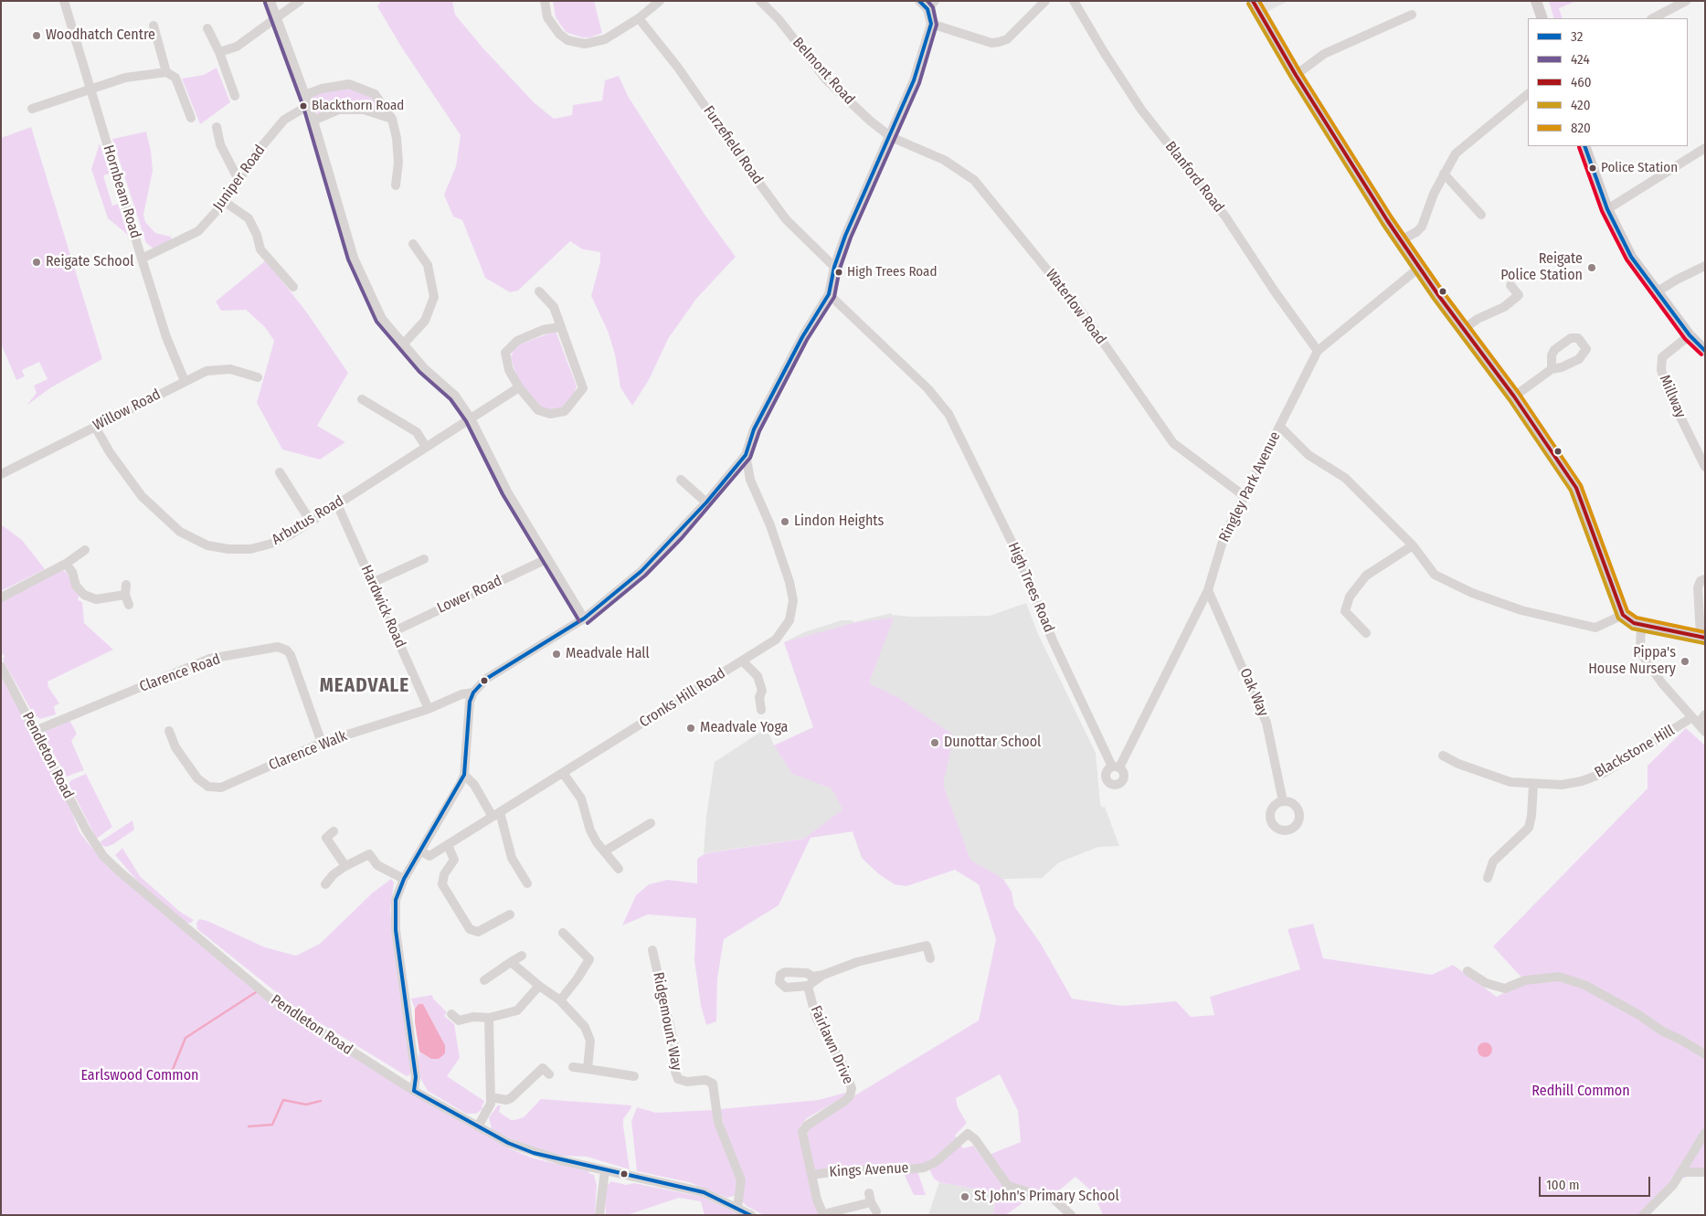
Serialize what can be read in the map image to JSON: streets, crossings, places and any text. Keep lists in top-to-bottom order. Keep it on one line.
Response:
{"streets":{"street":["Belmont Road","Furzefield Road","Blanford Road","Juniper Road","Hornbeam Road","Waterlow Road","Millway","Willow Road","Ringley Park Avenue","Arbutus Road","High Trees Road","Lower Road","Hardwick Road","Clarence Road","Oak Way","Cronks Hill Road","Clarence Walk","Blackstone Hill","Pendleton Road","Ridgemount Way","Fairlawn Drive","Kings Avenue"]},"crossings":[["Belmont Road","Waterlow Road"],["Blanford Road","Ringley Park Avenue"],["Juniper Road","Hornbeam Road"],["Hornbeam Road","Willow Road"],["Waterlow Road","Ringley Park Avenue"],["Willow Road","Arbutus Road"],["Ringley Park Avenue","High Trees Road"],["Ringley Park Avenue","Oak Way"],["Arbutus Road","Hardwick Road"],["Lower Road","Hardwick Road"],["Hardwick Road","Clarence Walk"],["Clarence Road","Clarence Walk"],["Clarence Road","Pendleton Road"],["Pendleton Road","Ridgemount Way"],["Fairlawn Drive","Kings Avenue"]],"districts":["MEADVALE"],"parks":["Earlswood Common","Redhill Common"],"places":["Woodhatch Centre","Blackthorn Road","Police Station","Reigate School","Reigate Police Station","High Trees Road","Lindon Heights","Meadvale Hall","Pippa's House Nursery","Meadvale Yoga","Dunottar School","St John's Primary School"],"lines":["transit line 32","transit line 424","transit line 460","transit line 820","transit line 420"],"legend":["32","424","460","420","820"],"scale_bar":"100 m"}
